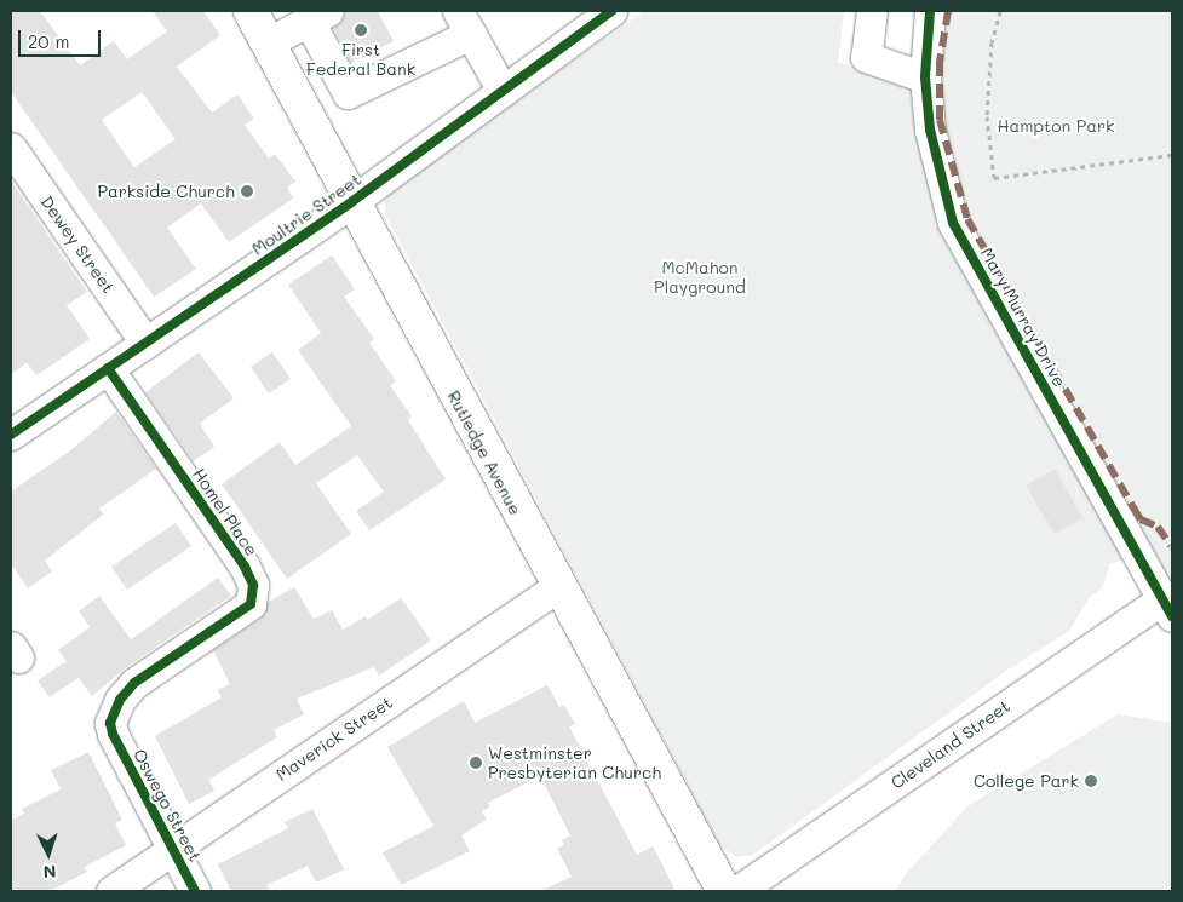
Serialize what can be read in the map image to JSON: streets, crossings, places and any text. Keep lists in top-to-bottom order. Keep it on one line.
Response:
{"streets":{"main road":["Rutledge Avenue"],"street":["Moultrie Street","Dewey Street","Mary Murray Drive","Homel Place","Maverick Street","Cleveland Street","Oswego Street"]},"crossings":[["Moultrie Street","Dewey Street"],["Moultrie Street","Rutledge Avenue"],["Moultrie Street","Homel Place"],["Mary Murray Drive","Cleveland Street"],["Rutledge Avenue","Maverick Street"],["Homel Place","Oswego Street"],["Maverick Street","Oswego Street"]],"parks":["Hampton Park","McMahon Playground"],"places":["First Federal Bank","Parkside Church","Westminster Presbyterian Church","College Park"],"scale_bar":"20 m","north":"bottom"}
